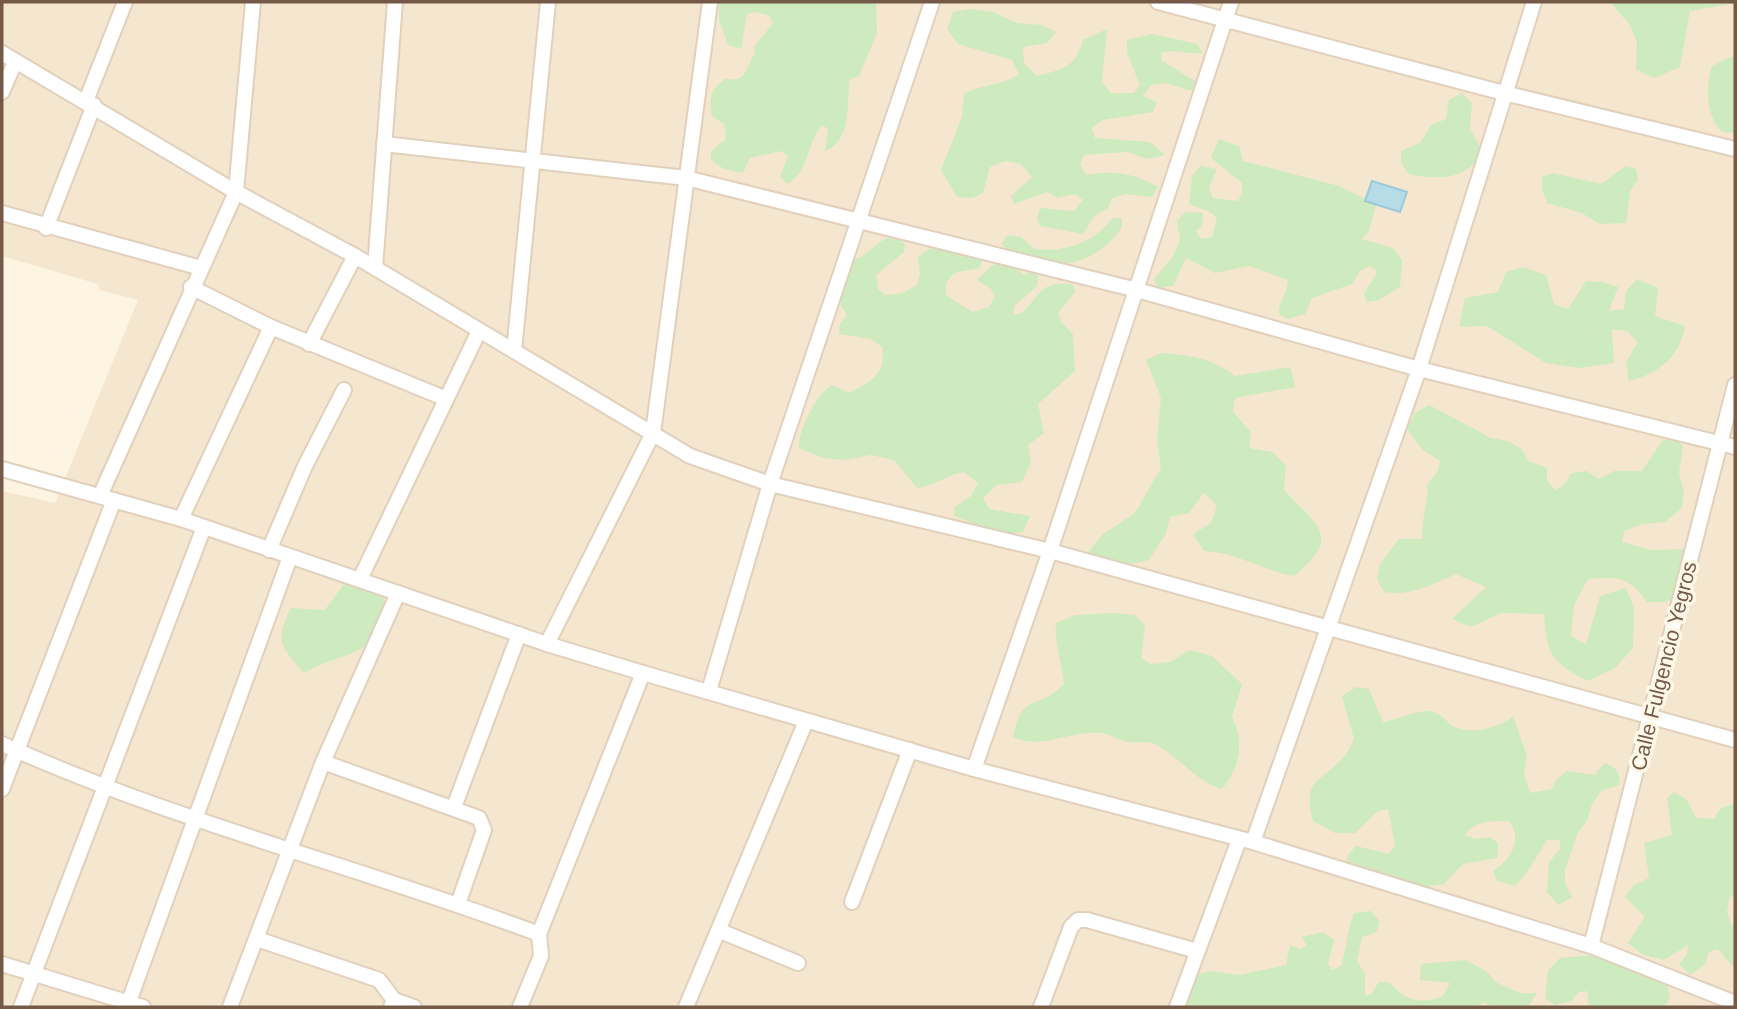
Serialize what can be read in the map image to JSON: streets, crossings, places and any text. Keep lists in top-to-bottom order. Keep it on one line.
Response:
{"streets":{"street":["Calle Fulgencio Yegros"]}}
